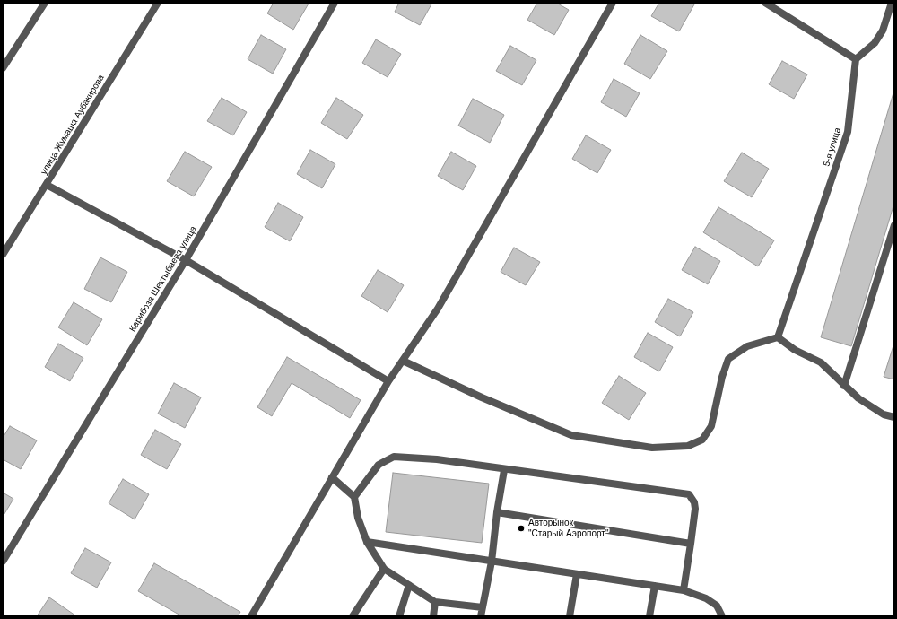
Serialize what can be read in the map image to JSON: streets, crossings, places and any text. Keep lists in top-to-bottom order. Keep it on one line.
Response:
{"streets":{"street":["улица Жумаша Аубакирова","5-я улица","Карибоза Шектыбаева улица"]},"places":["Авторынок \"Старый Аэропорт\""]}
